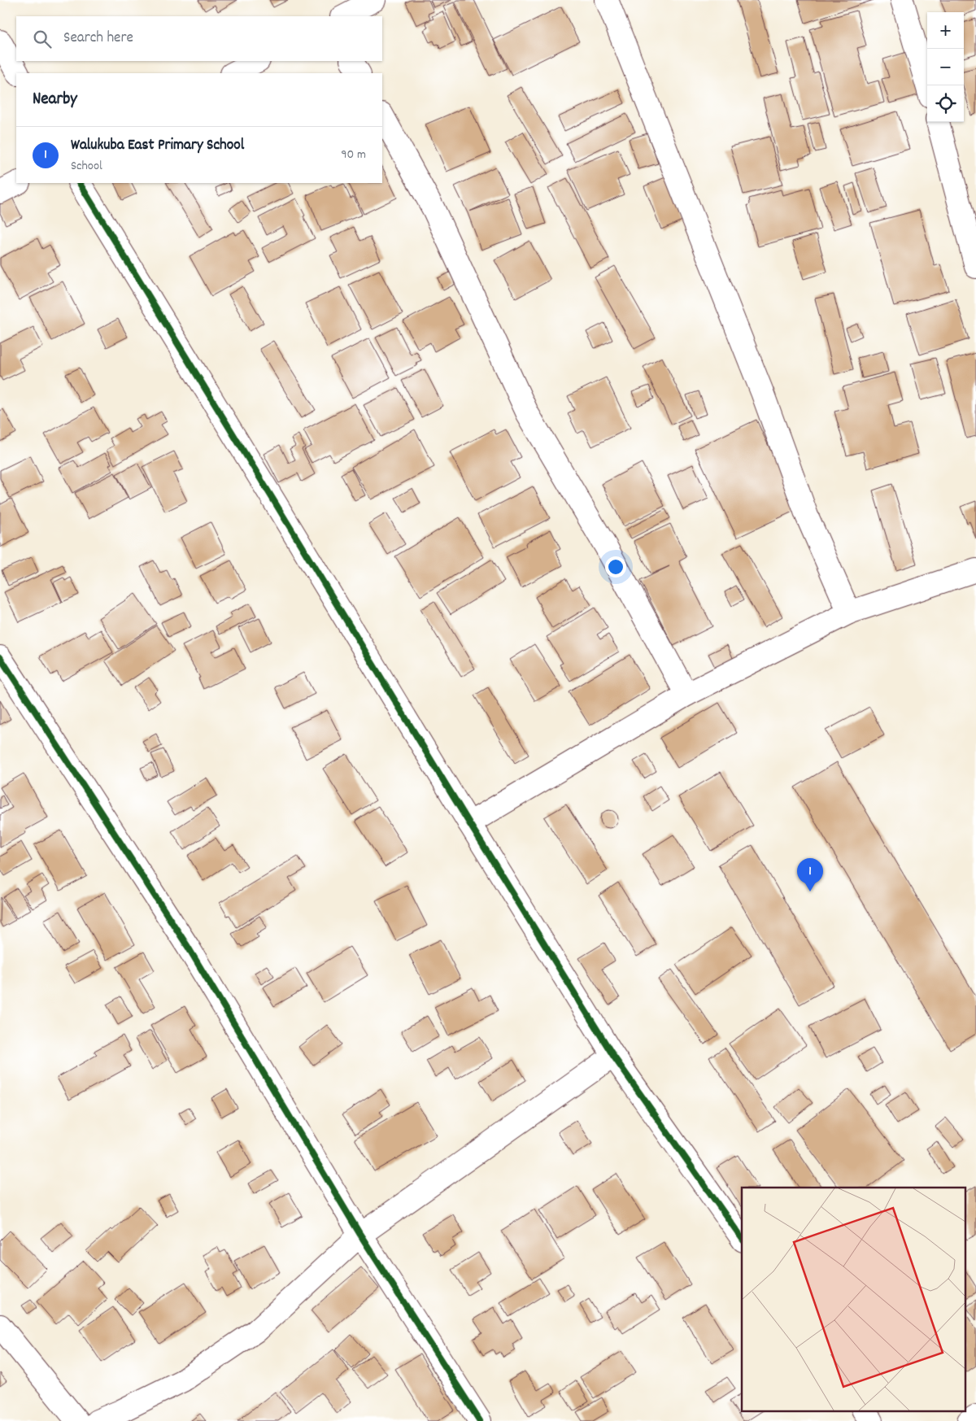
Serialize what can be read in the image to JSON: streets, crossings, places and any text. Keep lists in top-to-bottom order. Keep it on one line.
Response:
{"page":{"map_buttons":["+","−"],"search":"Search here","heading":"Nearby","list":[{"mark":"1","name":"Walukuba East Primary School","note":"School","value":"90 m"}],"pins":"1"}}
